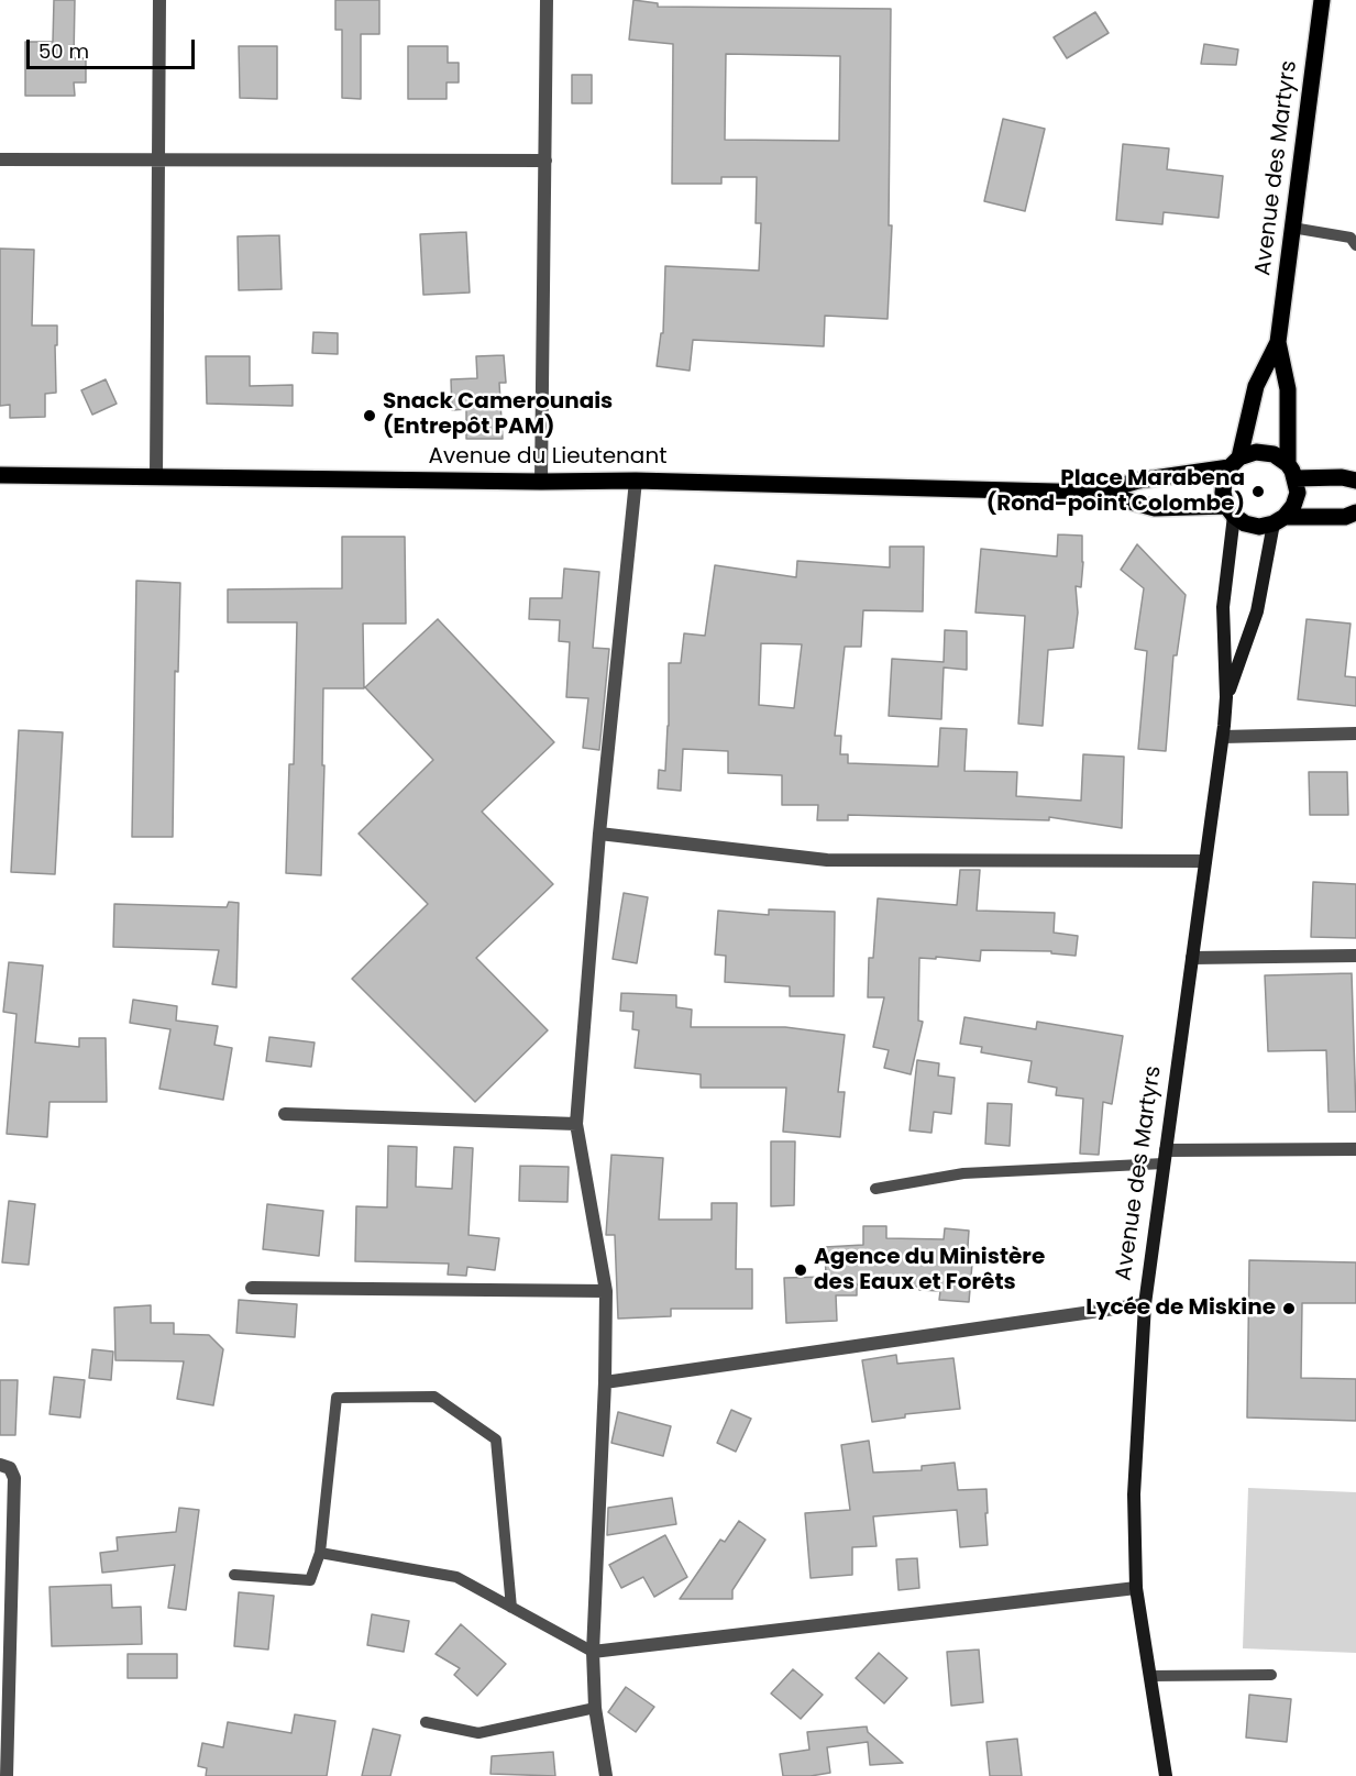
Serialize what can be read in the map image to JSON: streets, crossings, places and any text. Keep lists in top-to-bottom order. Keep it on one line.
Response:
{"streets":{"main road":["Avenue des Martyrs","Avenue du Lieutenant"]},"crossings":[["Avenue des Martyrs","Avenue du Lieutenant"]],"places":["Snack Camerounais (Entrepôt PAM)","Place Marabena (Rond-point Colombe)","Agence du Ministère des Eaux et Forêts","Lycée de Miskine"],"scale_bar":"50 m"}
